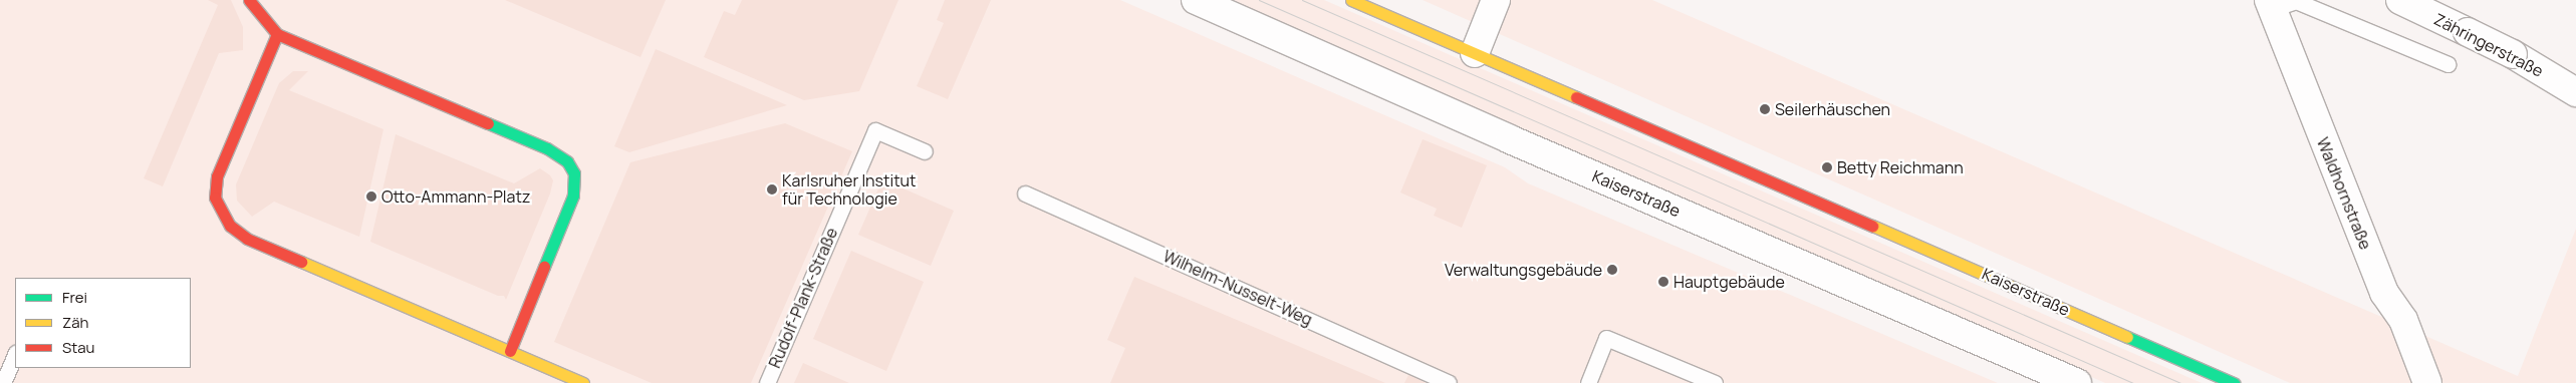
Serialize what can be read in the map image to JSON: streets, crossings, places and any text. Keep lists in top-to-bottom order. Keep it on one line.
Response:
{"streets":{"street":["Zähringerstraße","Kaiserstraße","Waldhornstraße"],"lane":["Wilhelm-Nusselt-Weg","Rudolf-Plank-Straße"]},"places":["Seilerhäuschen","Betty Reichmann","Karlsruher Institut für Technologie","Otto-Ammann-Platz","Verwaltungsgebäude","Hauptgebäude"],"legend":["Frei","Zäh","Stau"]}
